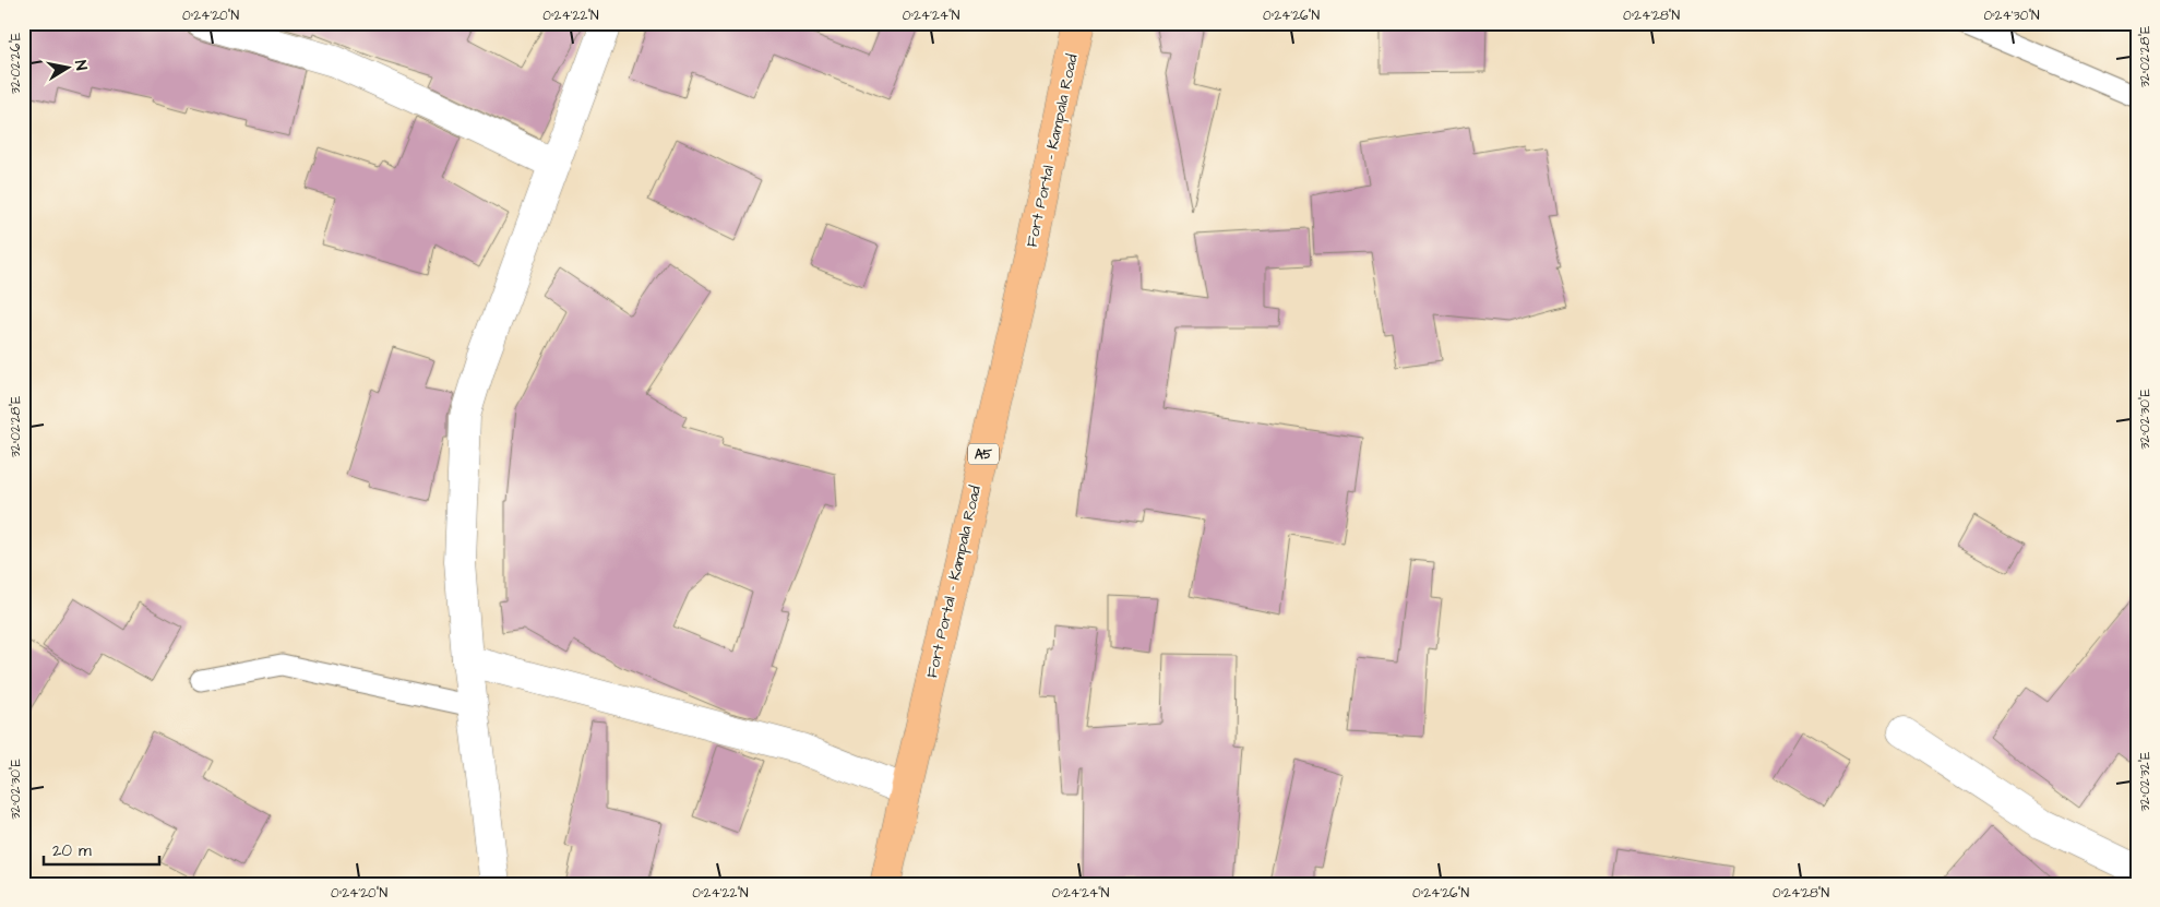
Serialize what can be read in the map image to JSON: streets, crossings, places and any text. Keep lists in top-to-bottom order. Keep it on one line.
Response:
{"streets":{"main road":["Fort Portal - Kampala Road","A5"]},"scale_bar":"20 m","north":"right","coordinates":["0°24'20\"N","0°24'22\"N","0°24'24\"N","0°24'26\"N","0°24'28\"N","0°24'30\"N","32°02'28\"E","32°02'26\"E","32°02'30\"E","32°02'32\"E"]}
